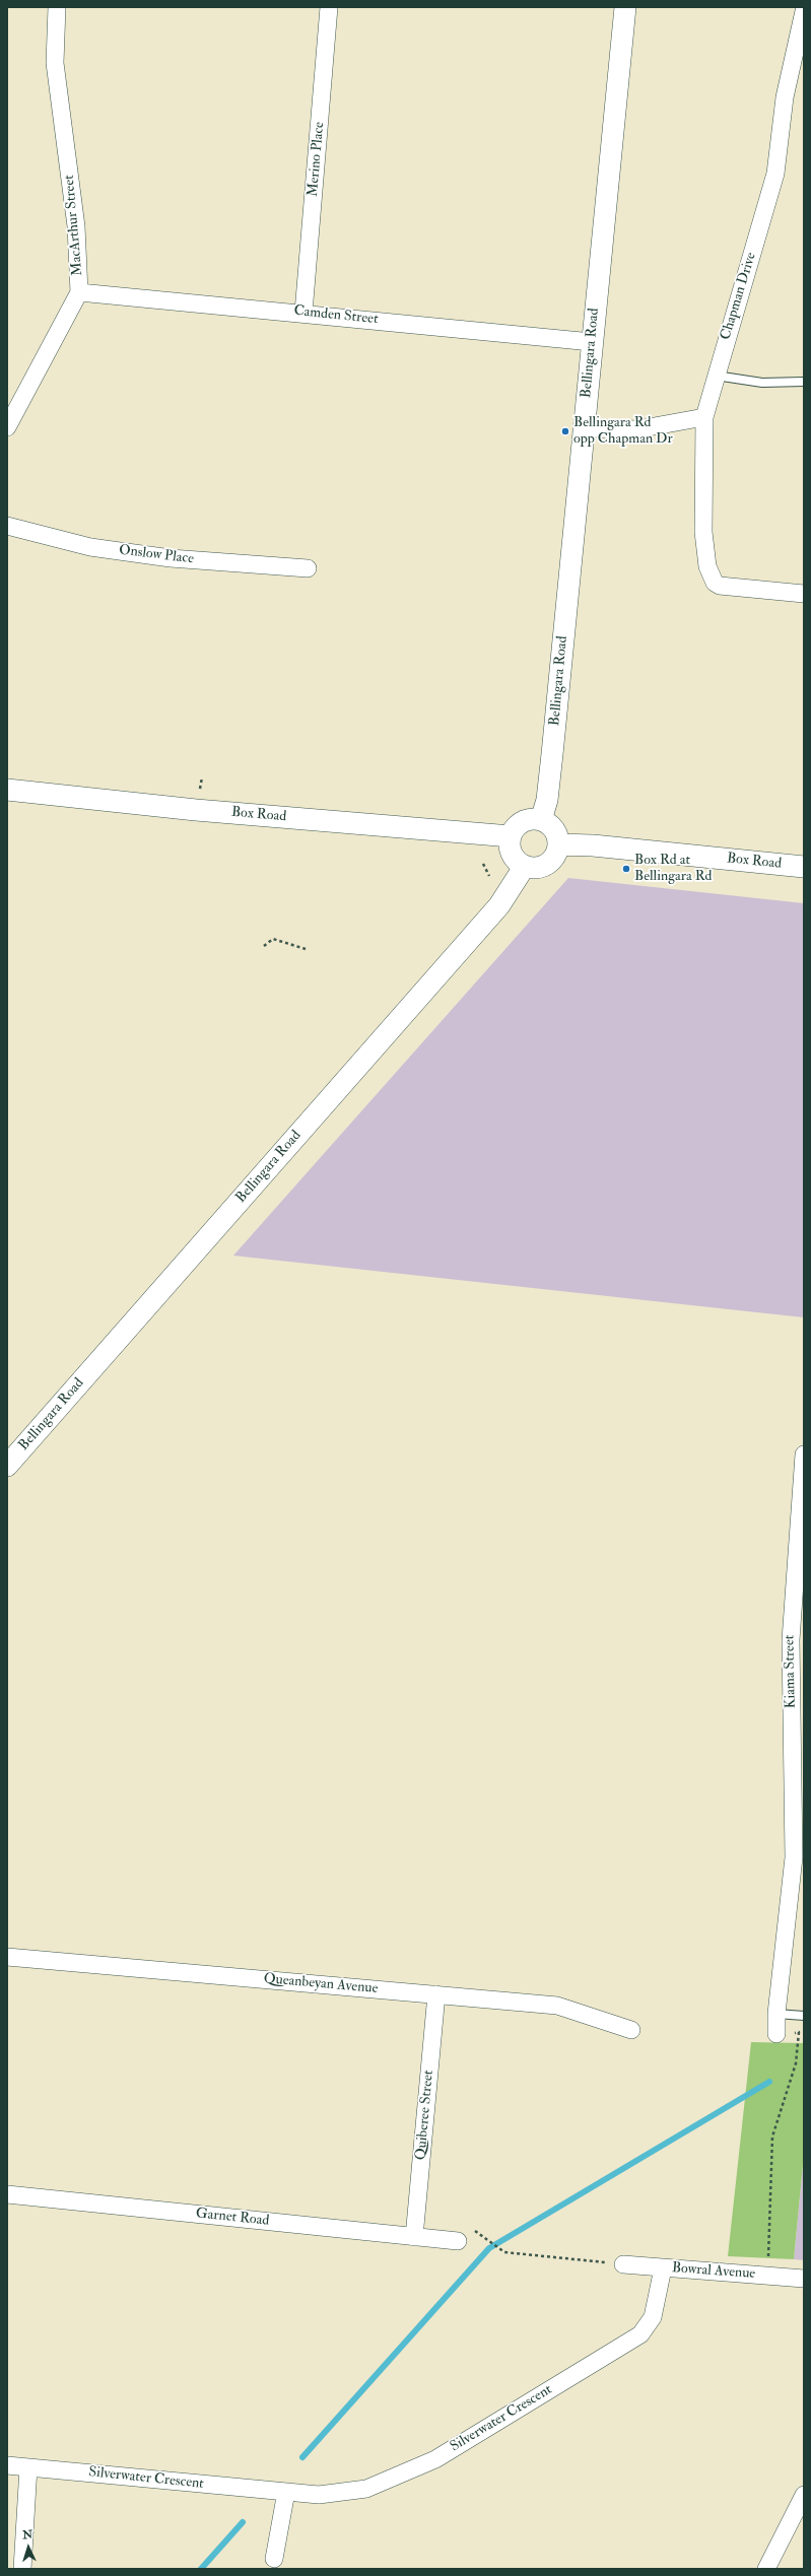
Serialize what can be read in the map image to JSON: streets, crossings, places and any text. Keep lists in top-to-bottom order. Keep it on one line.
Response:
{"streets":{"street":["Merino Place","MacArthur Street","Chapman Drive","Camden Street","Bellingara Road","Onslow Place","Box Road","Kiama Street","Queanbeyan Avenue","Quiberee Street","Garnet Road","Bowral Avenue","Silverwater Crescent"]},"crossings":[["Merino Place","Camden Street"],["MacArthur Street","Camden Street"],["Camden Street","Bellingara Road"],["Bellingara Road","Box Road"],["Queanbeyan Avenue","Quiberee Street"],["Quiberee Street","Garnet Road"],["Bowral Avenue","Silverwater Crescent"]],"places":["Bellingara Rd opp Chapman Dr","Box Rd at Bellingara Rd"],"north":"top"}
